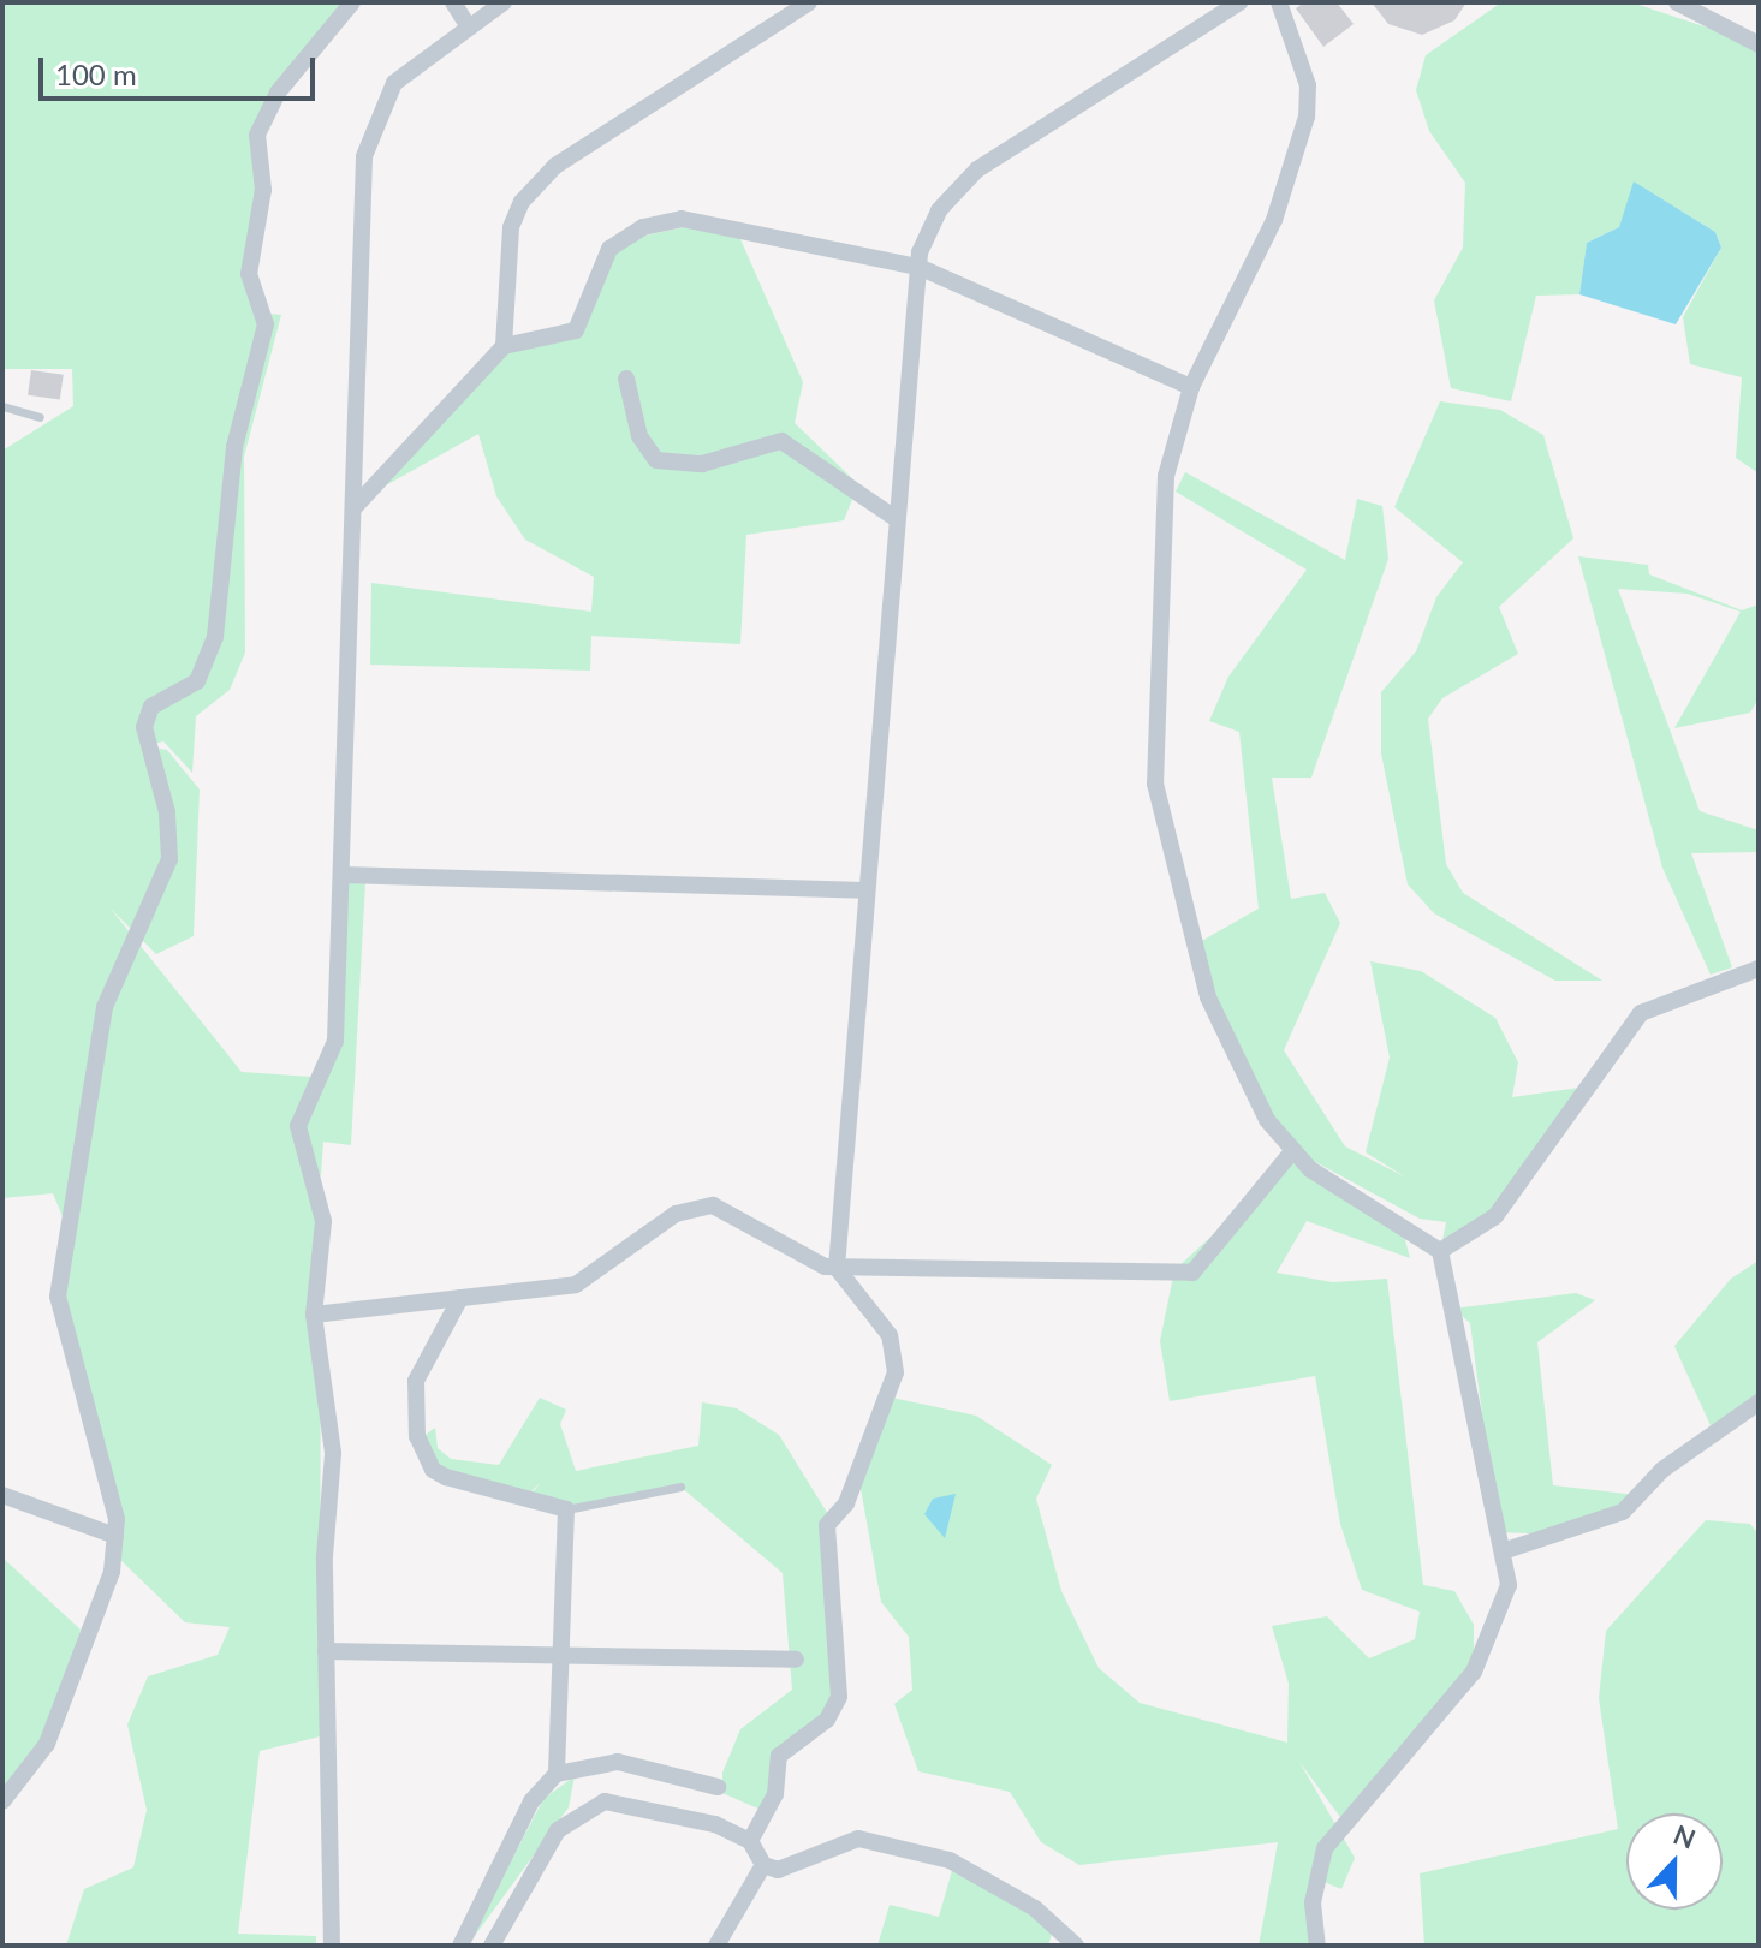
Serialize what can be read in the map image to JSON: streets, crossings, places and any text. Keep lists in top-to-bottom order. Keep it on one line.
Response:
{"scale_bar":"100 m","north":"top"}
